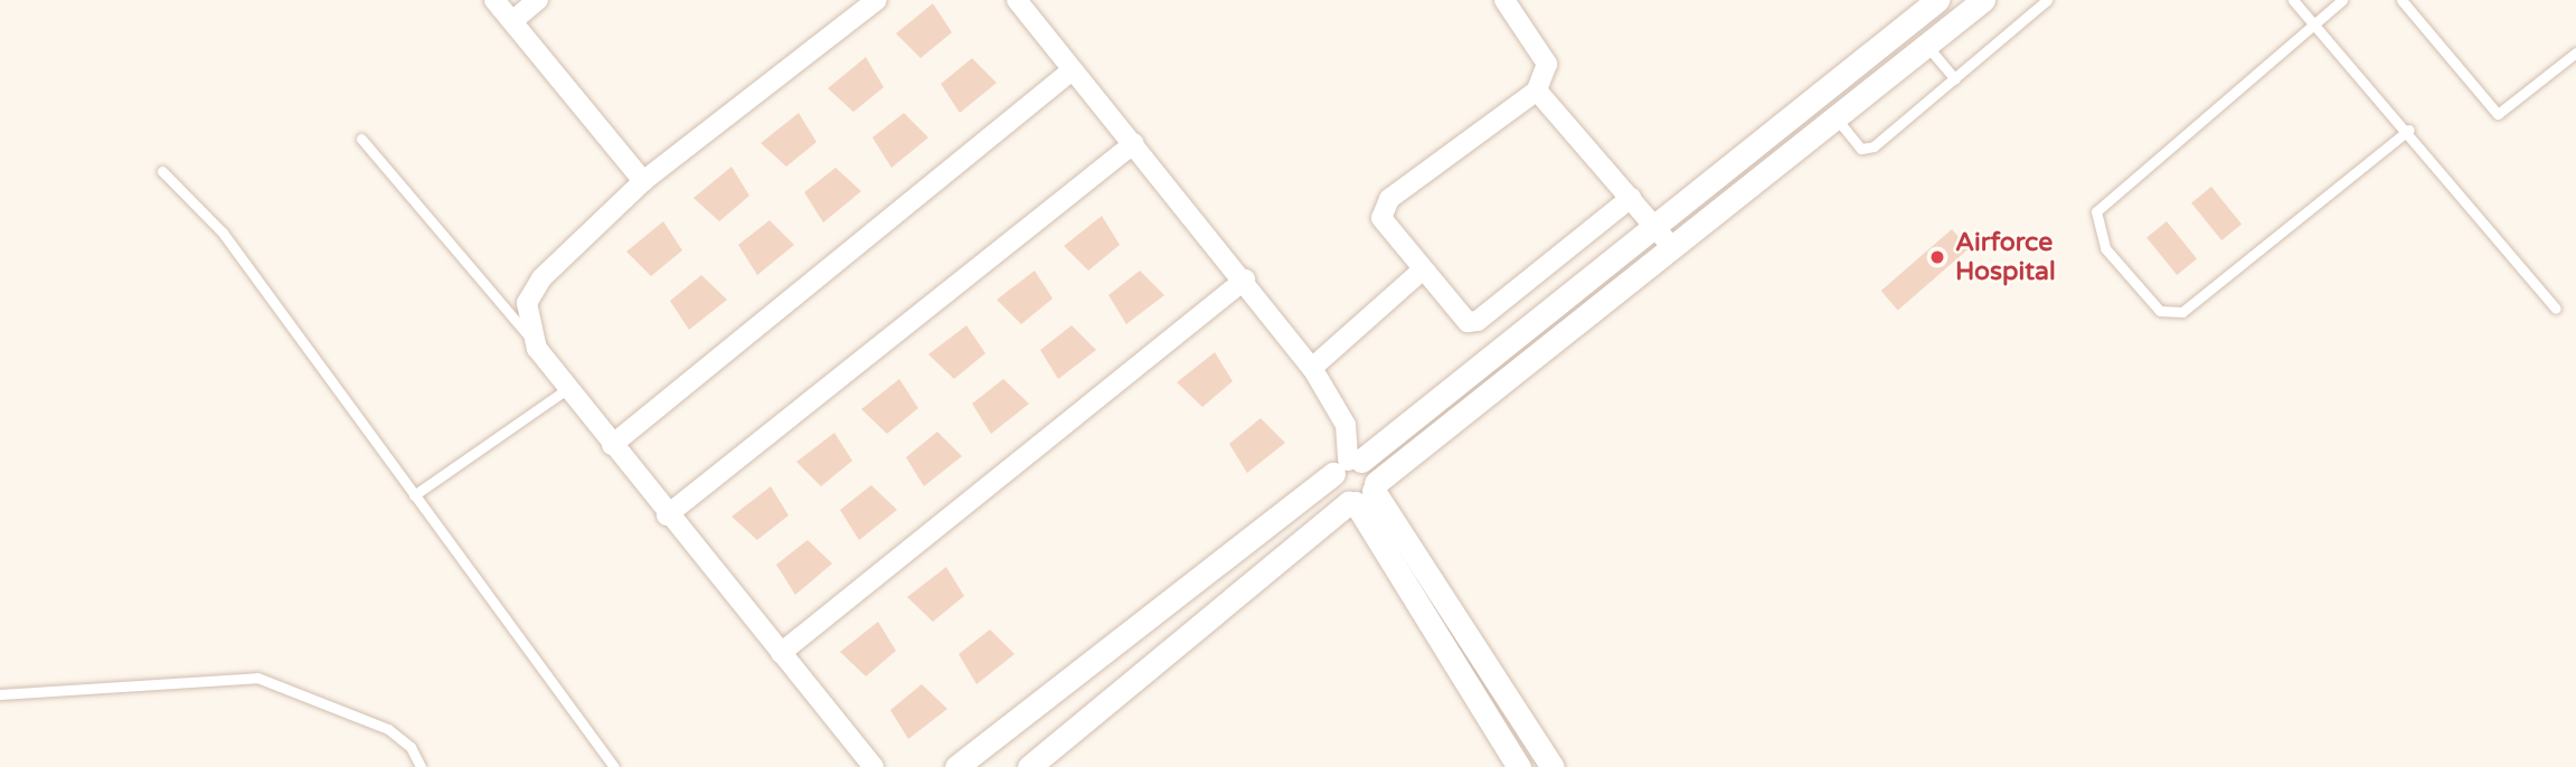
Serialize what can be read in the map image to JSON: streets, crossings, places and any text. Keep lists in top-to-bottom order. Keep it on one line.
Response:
{"places":["Airforce Hospital"]}
